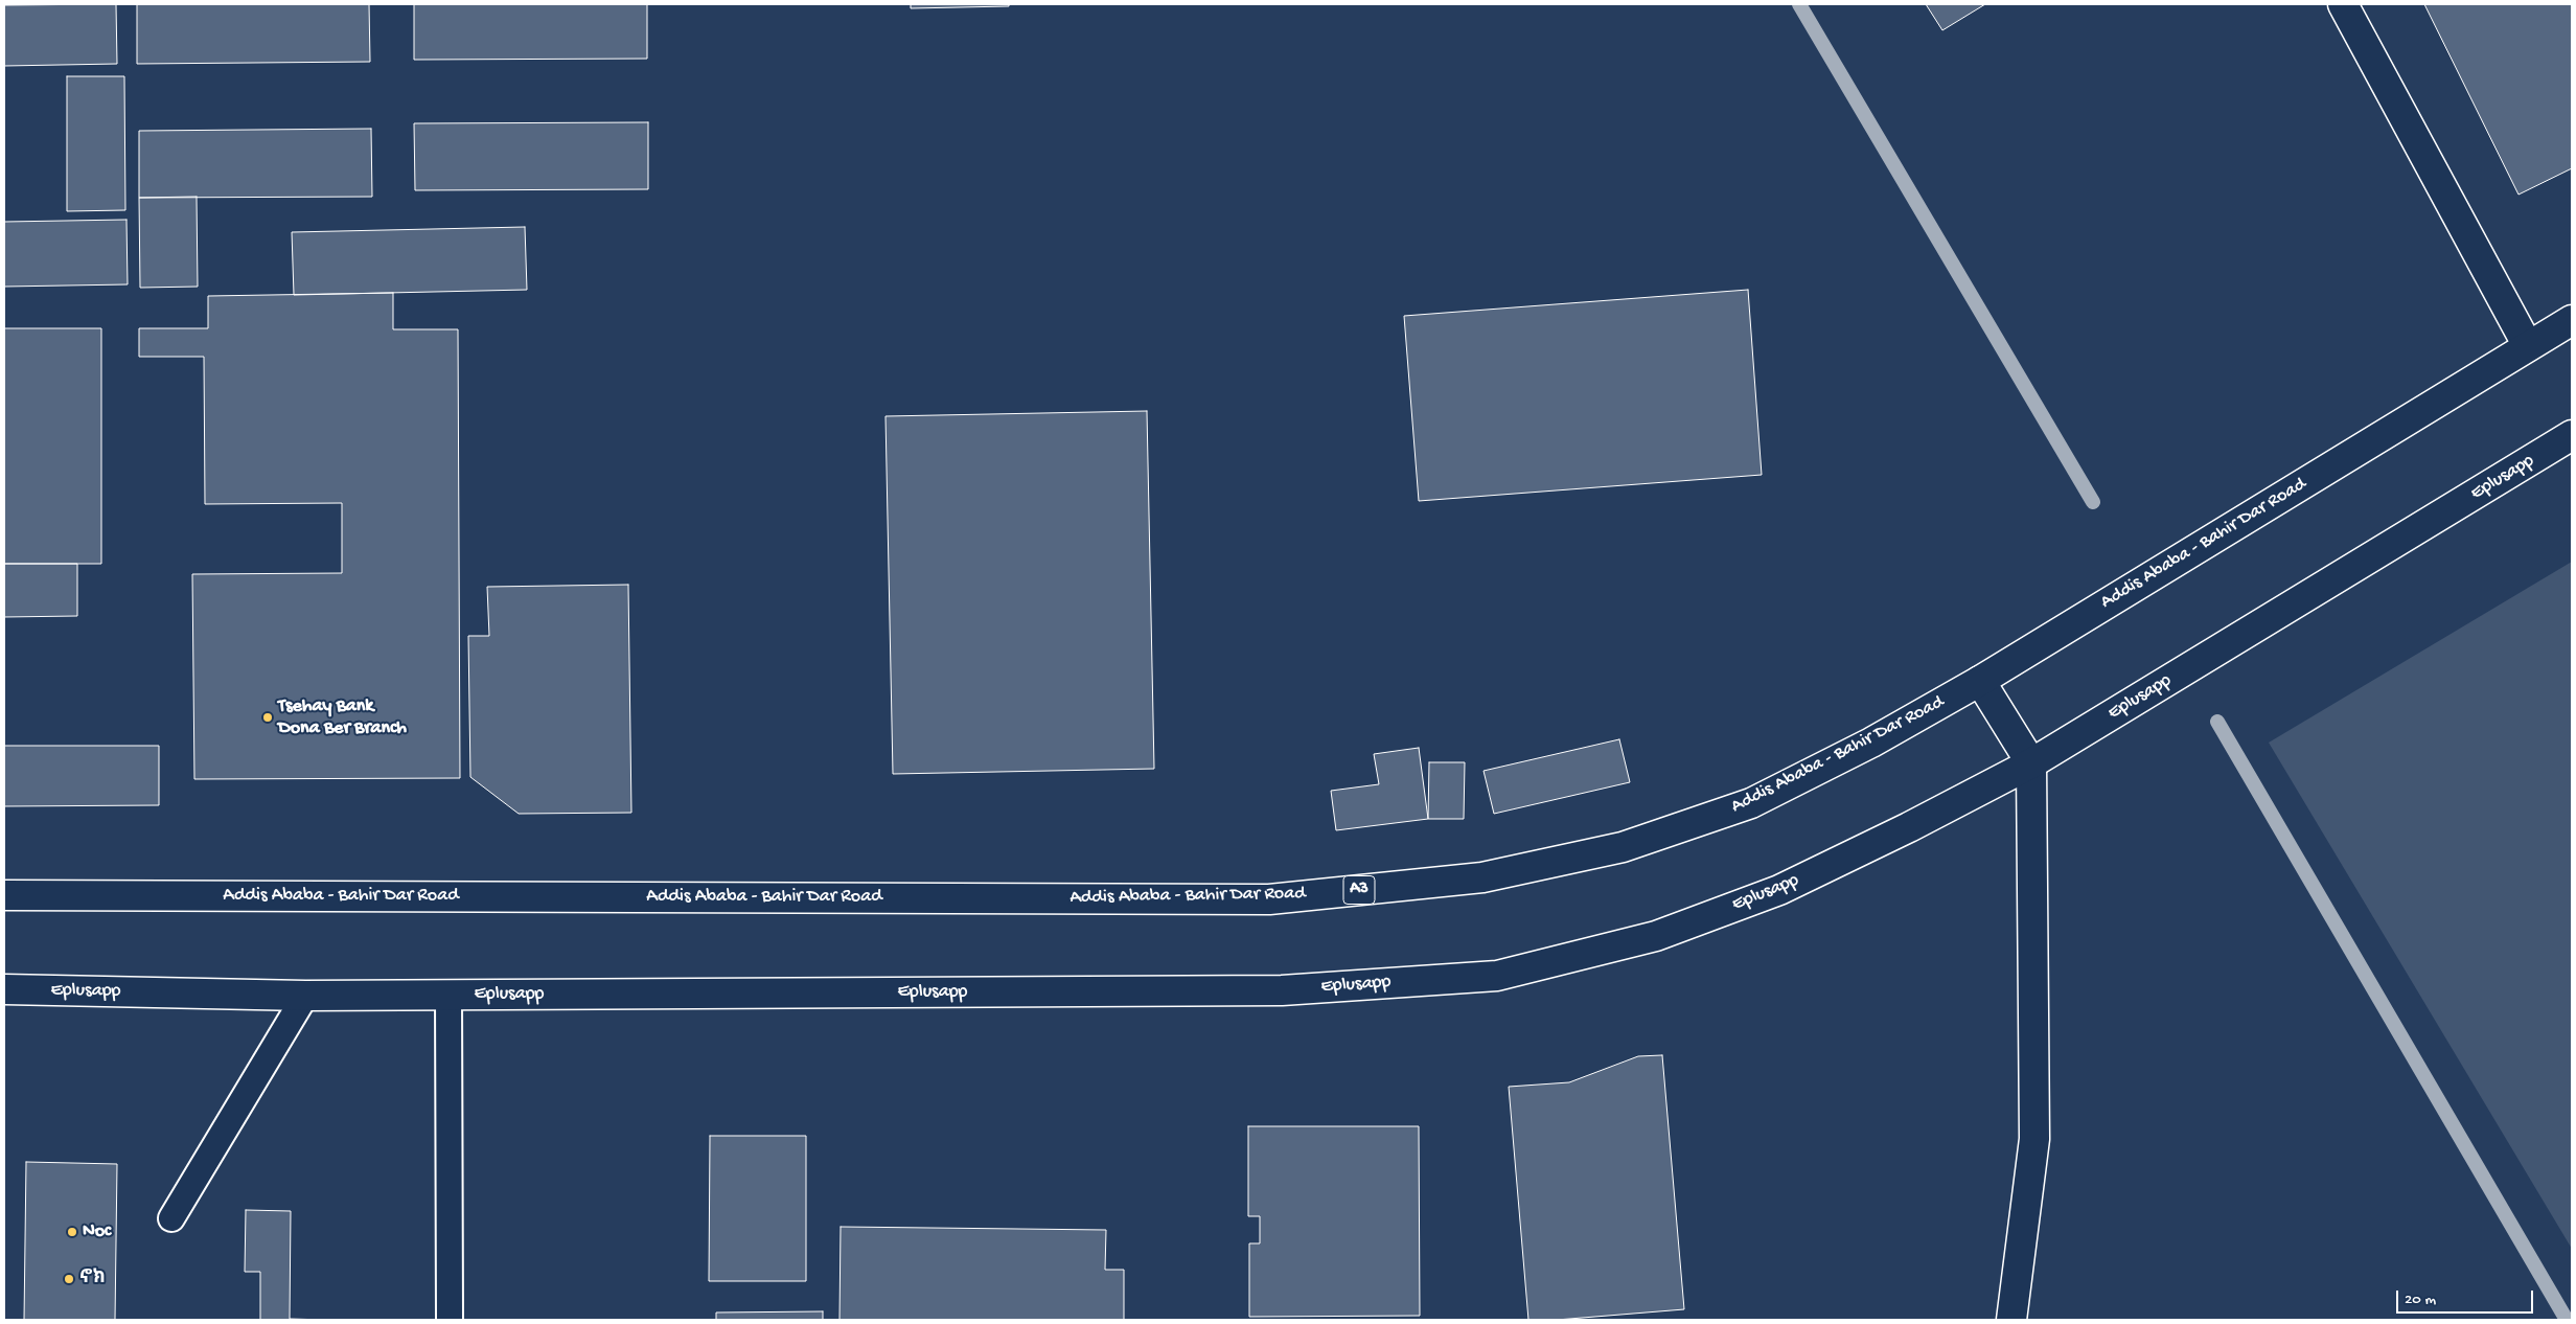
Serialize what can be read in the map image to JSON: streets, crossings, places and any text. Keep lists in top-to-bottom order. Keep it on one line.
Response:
{"streets":{"main road":["Eplusapp","Addis Ababa - Bahir Dar Road","A3"]},"places":["Tsehay Bank Dona Ber Branch","Noc","ኖክ"],"scale_bar":"20 m"}
